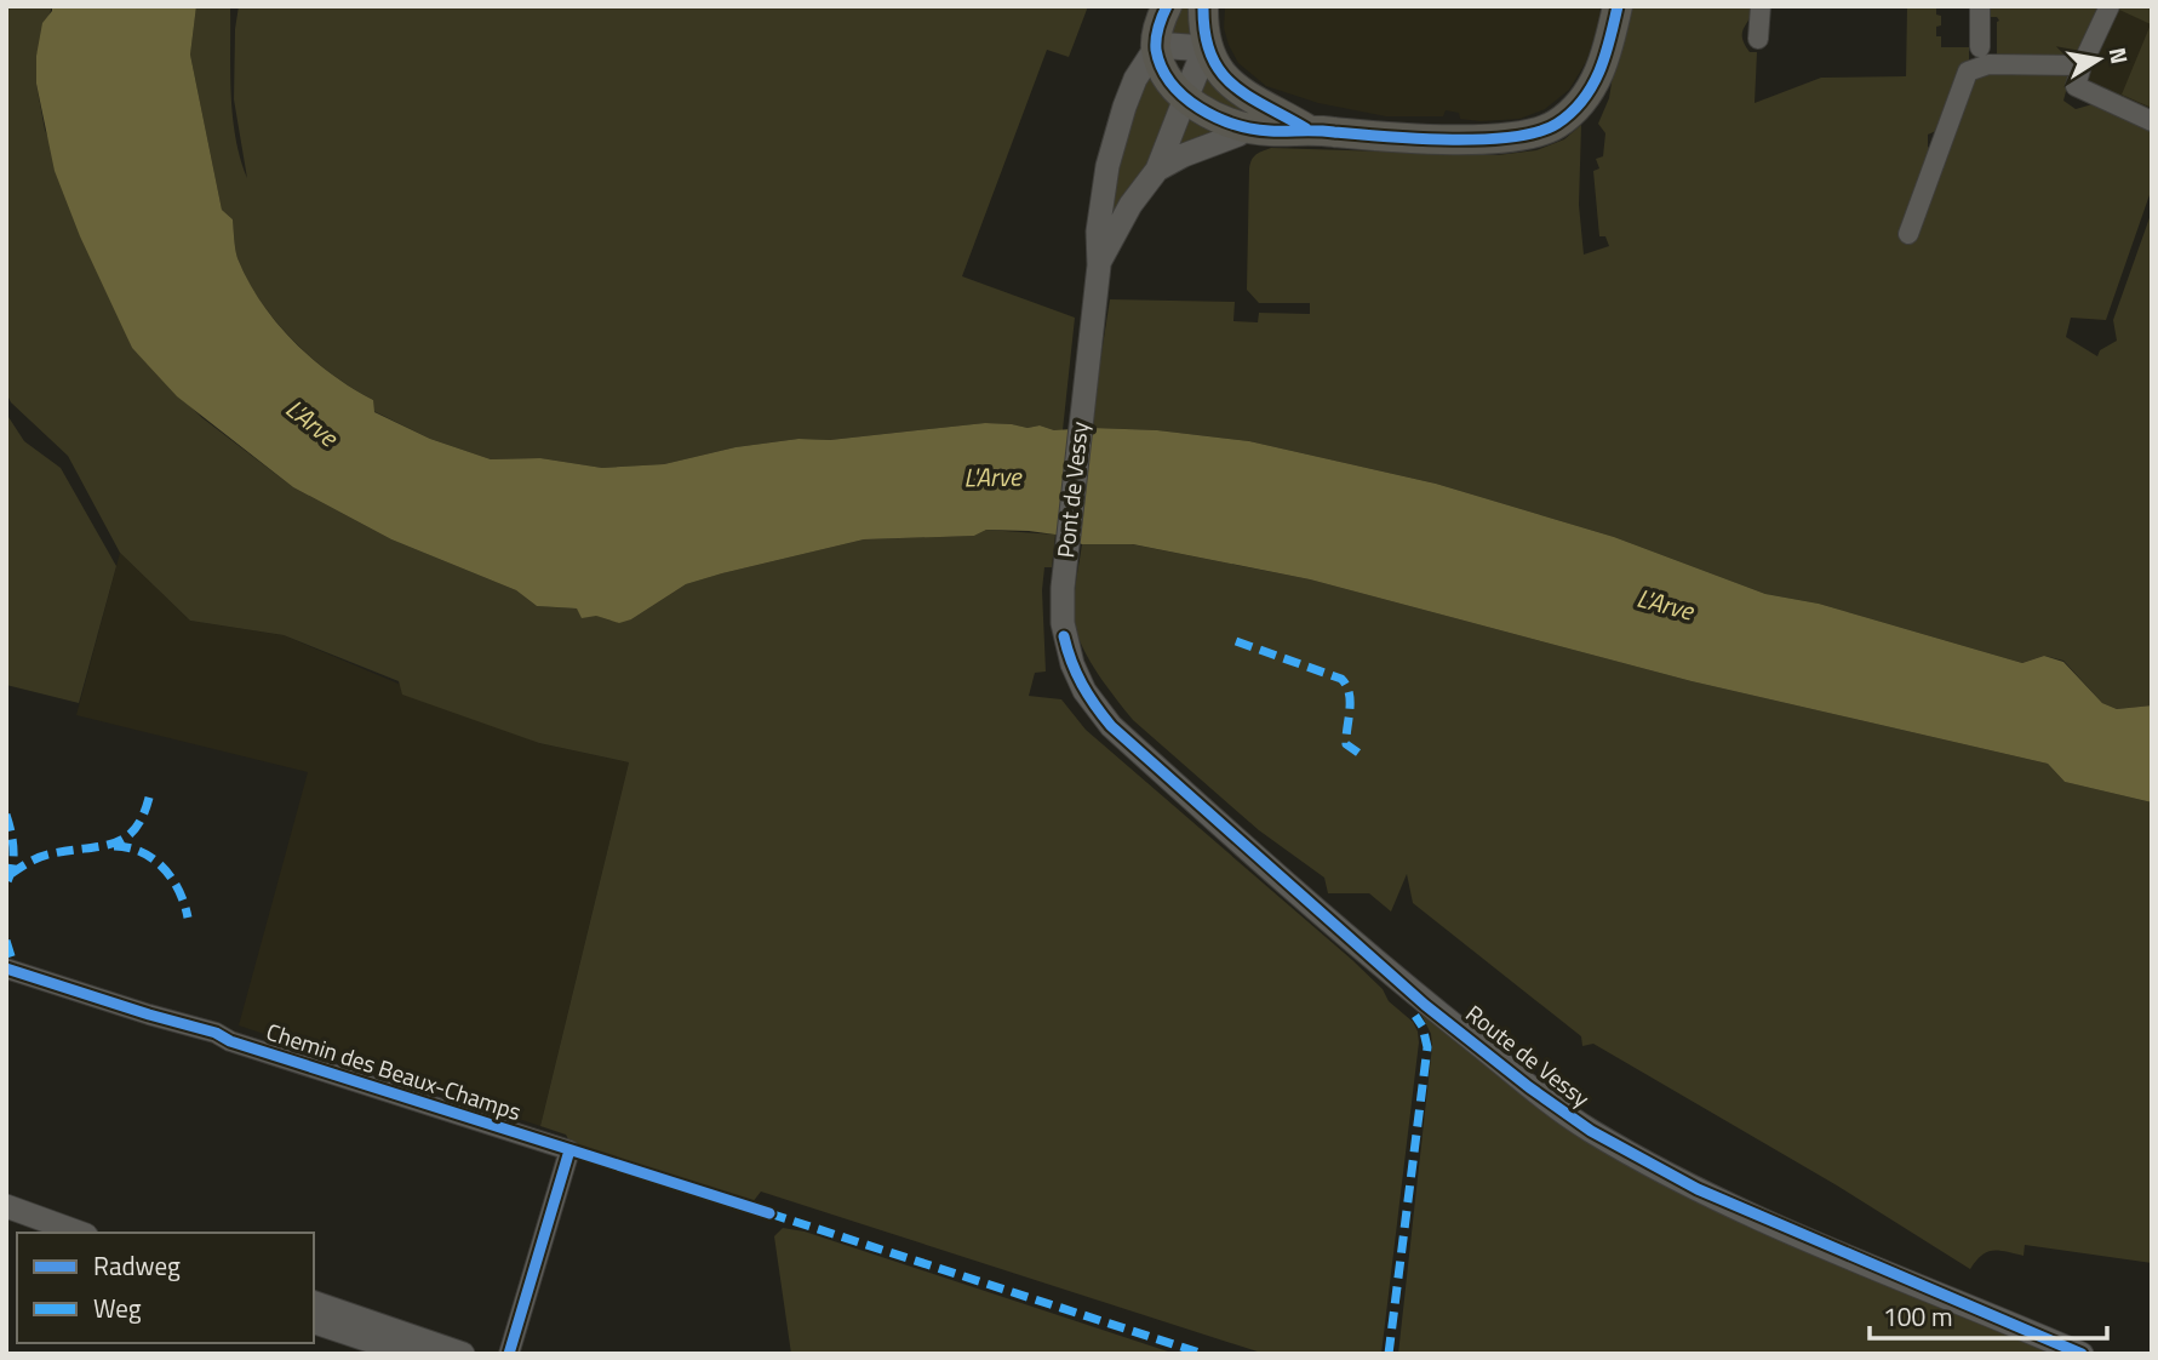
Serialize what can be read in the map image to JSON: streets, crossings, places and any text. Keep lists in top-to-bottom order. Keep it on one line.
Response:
{"streets":{"street":["Pont de Vessy","Route de Vessy","Chemin des Beaux-Champs"]},"crossings":[["Pont de Vessy","Route de Vessy"]],"water":["L'Arve"],"legend":["Radweg","Weg"],"scale_bar":"100 m","north":"right"}
